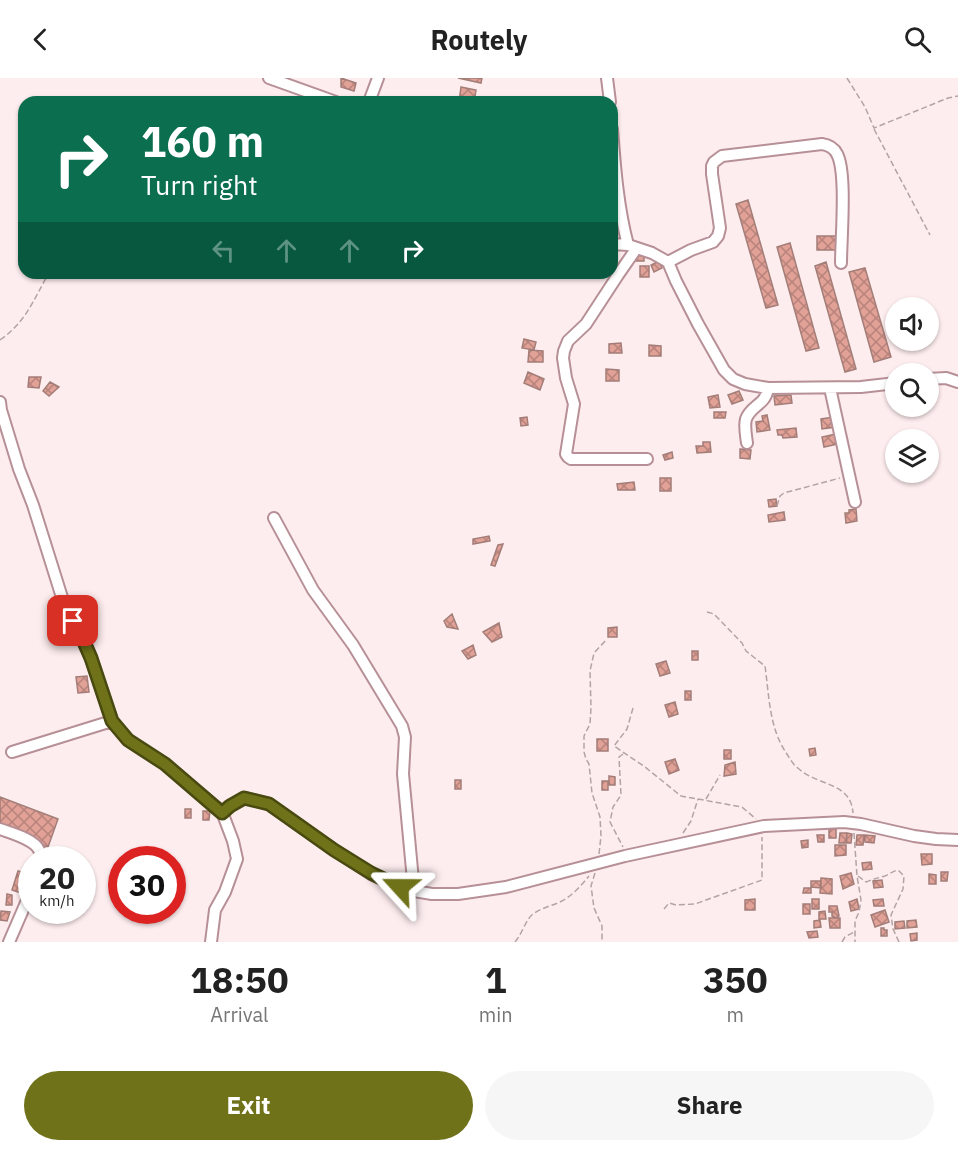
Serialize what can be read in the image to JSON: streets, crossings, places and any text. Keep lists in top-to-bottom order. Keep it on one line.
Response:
{"page":{"header":"Routely","turn":["160 m","Turn right"],"speed":"20 km/h","limit":"30","eta":["18:50","Arrival","1","min","350","m"],"buttons":["Exit","Share"]}}
